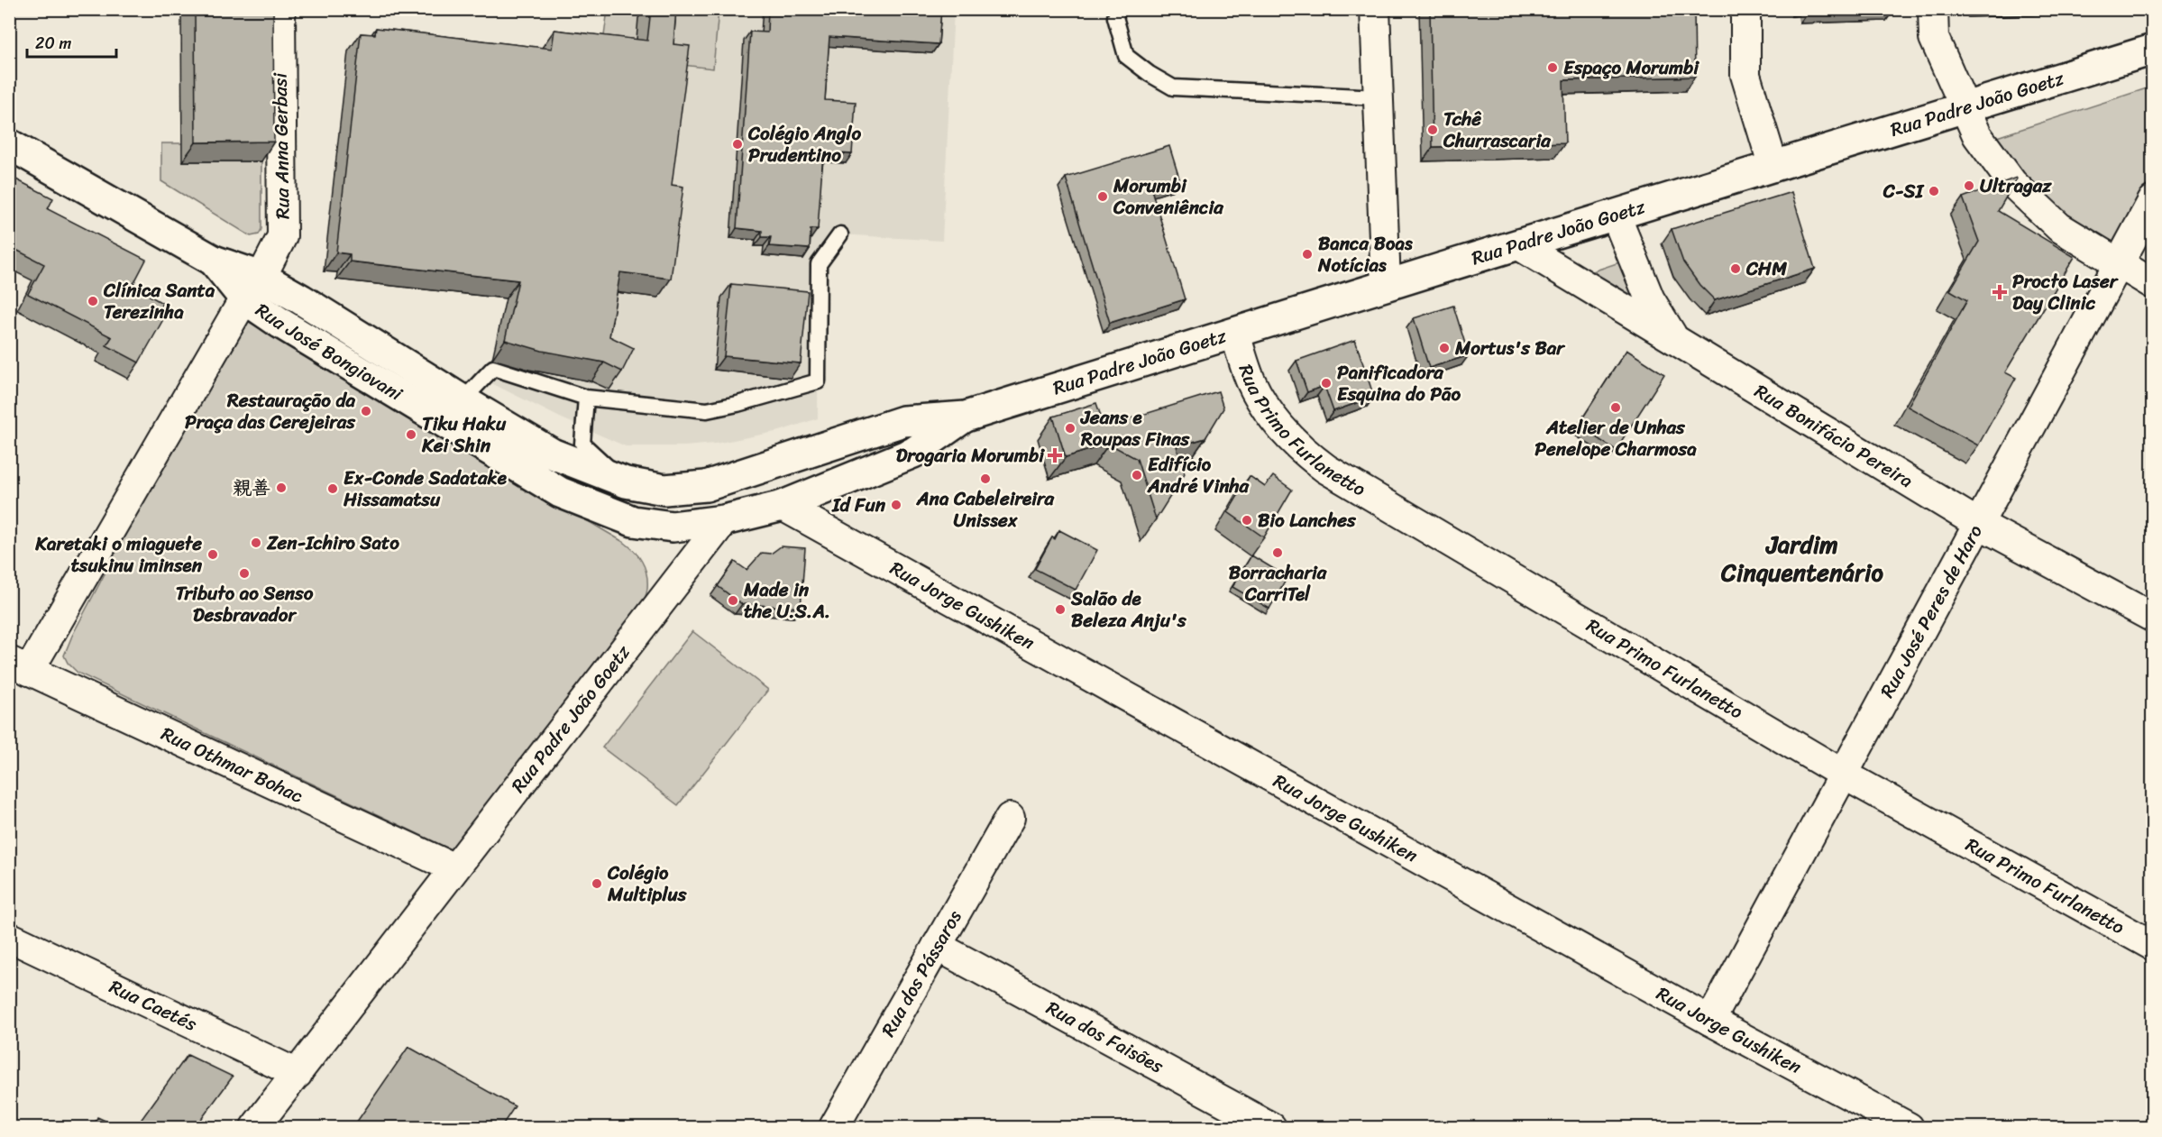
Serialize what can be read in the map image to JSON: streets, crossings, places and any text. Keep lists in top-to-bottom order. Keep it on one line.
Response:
{"streets":{"street":["Rua Padre João Goetz","Rua Anna Gerbasi","Rua José Bongiovani","Rua Primo Furlanetto","Rua Bonifácio Pereira","Rua Jorge Gushiken","Rua José Peres de Haro","Rua Othmar Bohac","Rua dos Pássaros","Rua Caetés","Rua dos Faisões"]},"crossings":[["Rua Padre João Goetz","Rua José Bongiovani"],["Rua Padre João Goetz","Rua Primo Furlanetto"],["Rua Padre João Goetz","Rua Bonifácio Pereira"],["Rua Padre João Goetz","Rua Jorge Gushiken"],["Rua Padre João Goetz","Rua Othmar Bohac"],["Rua Padre João Goetz","Rua Caetés"],["Rua Anna Gerbasi","Rua José Bongiovani"],["Rua Anna Gerbasi","Rua Othmar Bohac"],["Rua Primo Furlanetto","Rua José Peres de Haro"],["Rua Bonifácio Pereira","Rua José Peres de Haro"],["Rua Jorge Gushiken","Rua José Peres de Haro"],["Rua dos Pássaros","Rua dos Faisões"]],"districts":["Jardim Cinquentenário"],"places":{"other":["Espaço Morumbi","Tchê Churrascaria","Colégio Anglo Prudentino","Ultragaz","C-SI","Morumbi Conveniência","Banca Boas Notícias","CHM","Clínica Santa Terezinha","Mortus's Bar","Panificadora Esquina do Pão","Atelier de Unhas Penelope Charmosa","Restauração da Praça das Cerejeiras","Jeans e Roupas Finas","Tiku Haku Kei Shin","Edifício André Vinha","Ana Cabeleireira Unissex","親善","Ex-Conde Sadatake Hissamatsu","Id Fun","Bio Lanches","Zen-Ichiro Sato","Borracharia CarriTel","Karetaki o miaguete tsukinu iminsen","Tributo ao Senso Desbravador","Made in the U.S.A.","Salão de Beleza Anju's","Colégio Multiplus"],"health":["Procto Laser Day Clinic","Drogaria Morumbi"]},"scale_bar":"20 m"}
